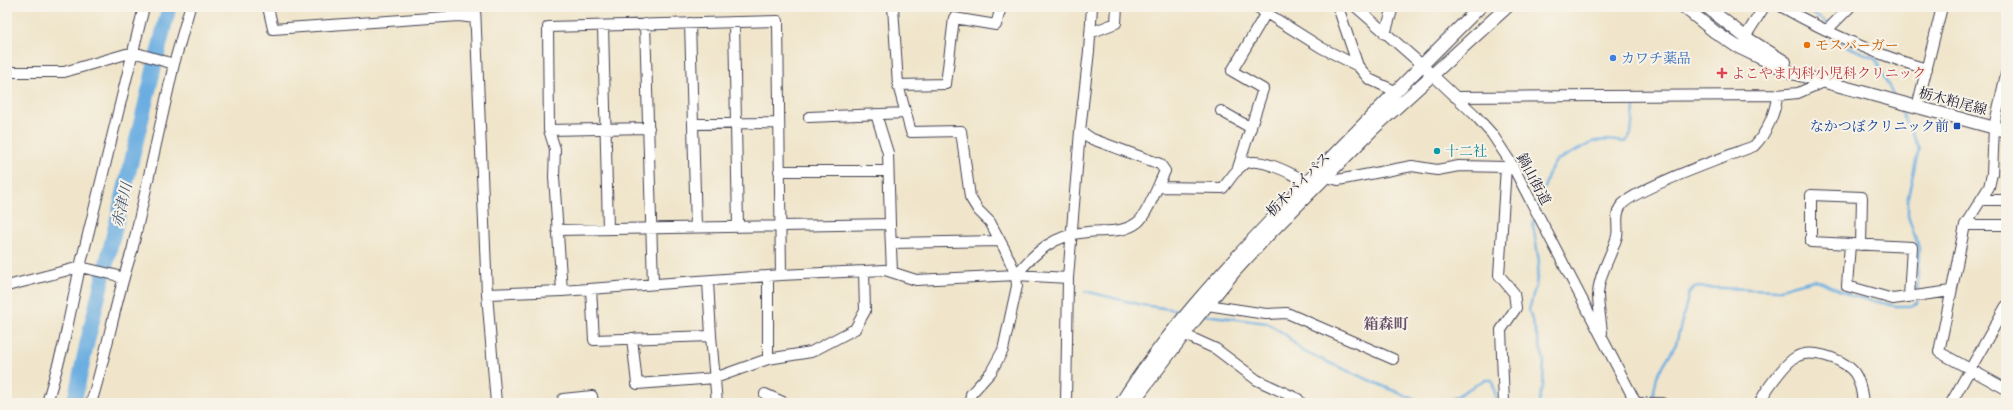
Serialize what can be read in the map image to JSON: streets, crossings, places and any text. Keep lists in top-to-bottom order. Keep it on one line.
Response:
{"streets":{"main road":["栃木粕尾線","栃木バイパス"],"street":["鍋山街道"]},"crossings":[["鍋山街道","栃木バイパス"]],"districts":["箱森町"],"water":["赤津川"],"places":{"other":["モスバーガー","カワチ薬品","十二社"],"health":["よこやま内科小児科クリニック"],"transit":["なかつぼクリニック前"]}}
